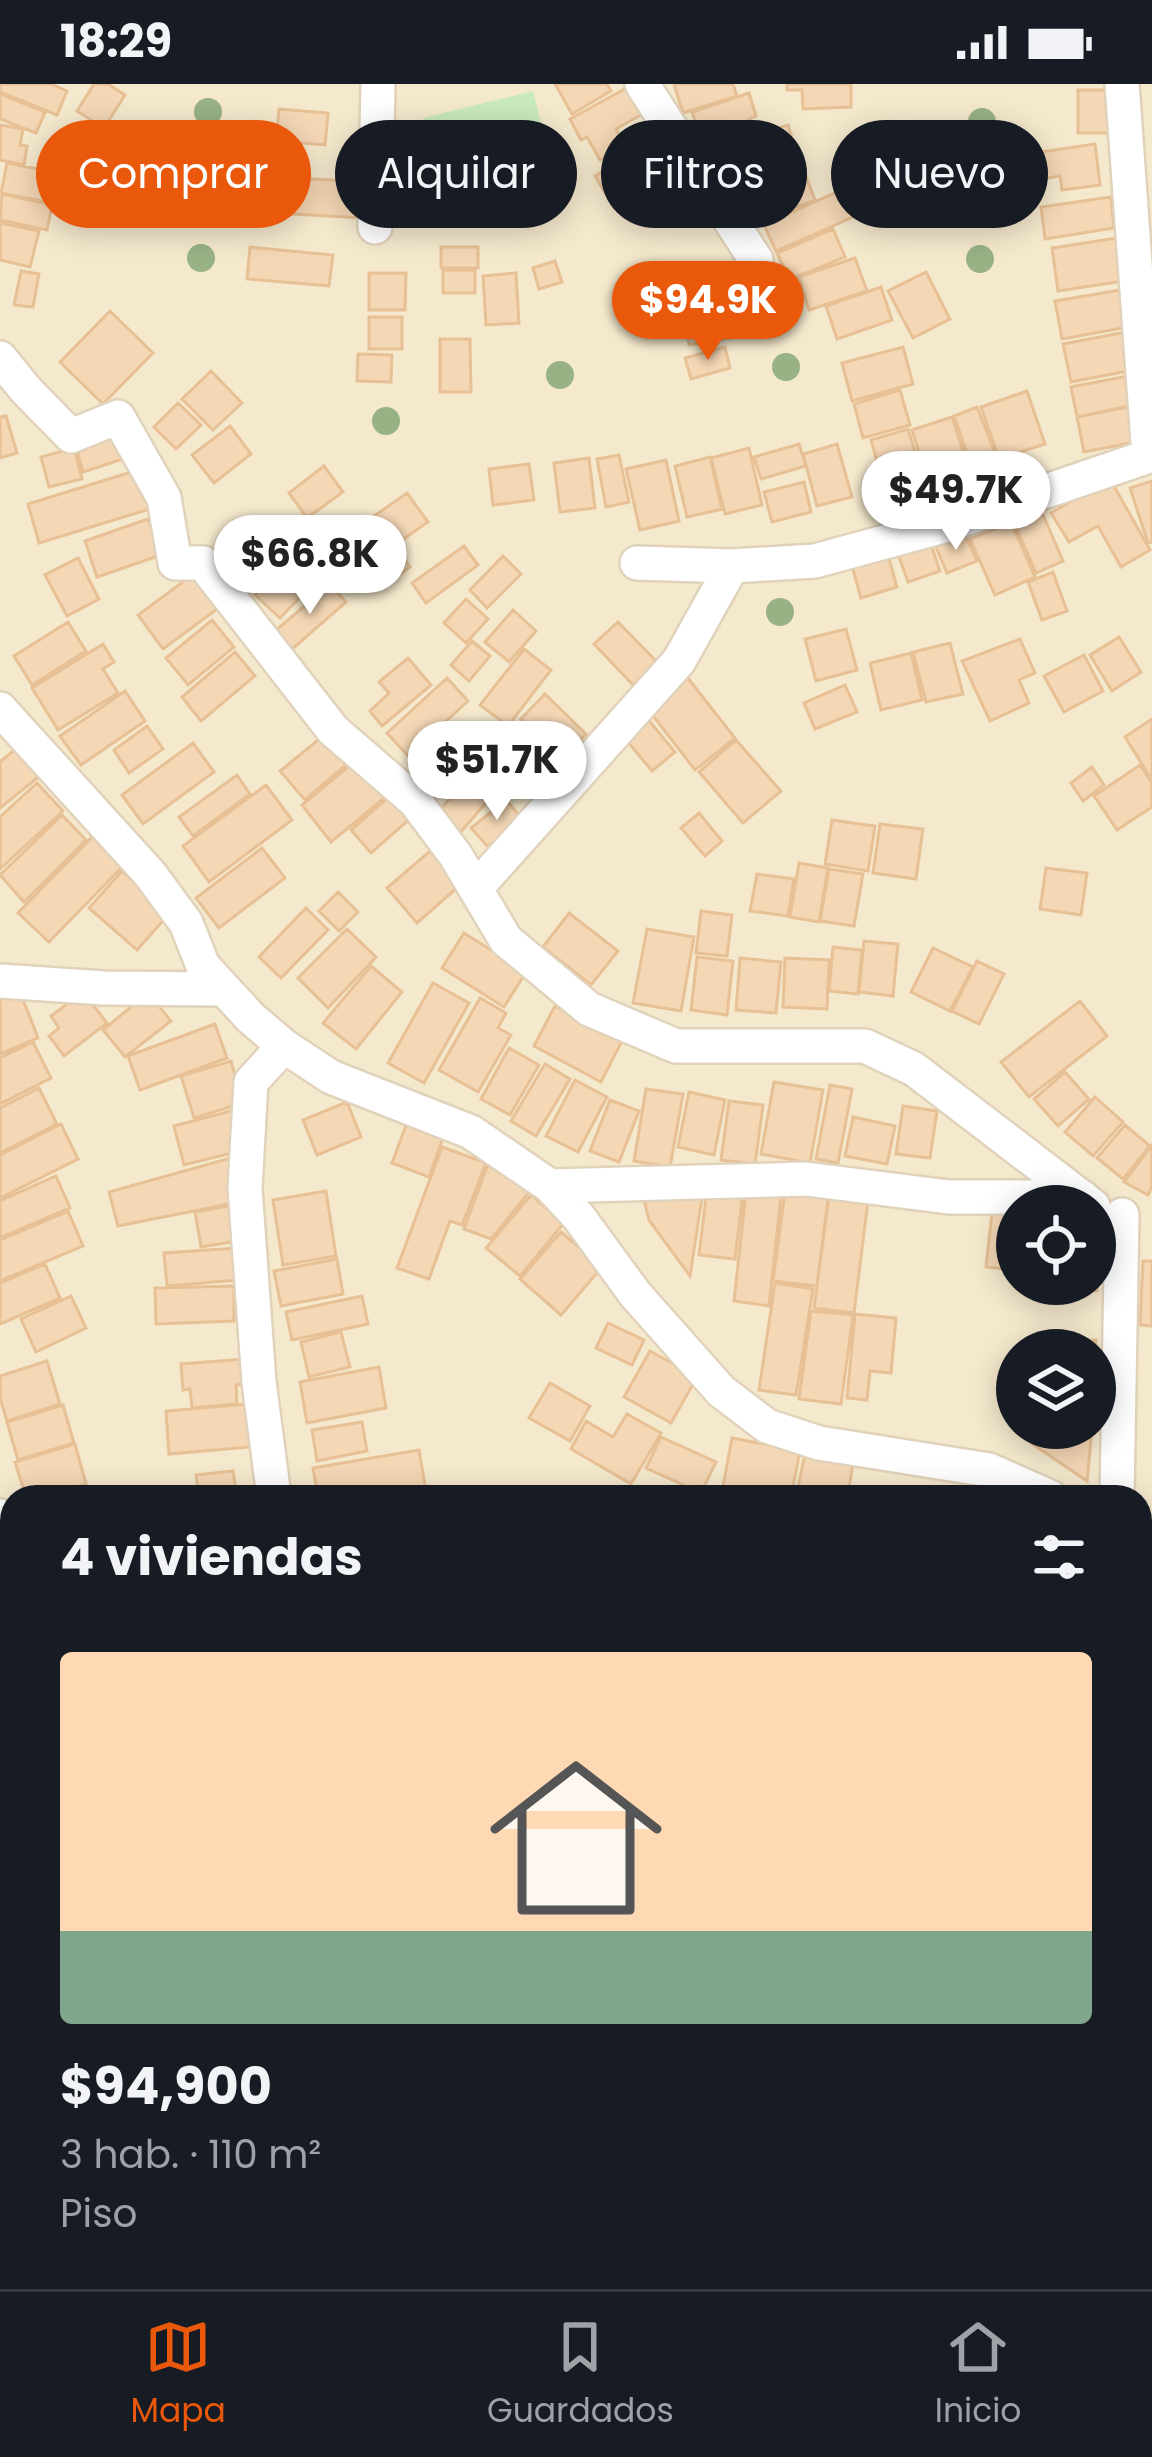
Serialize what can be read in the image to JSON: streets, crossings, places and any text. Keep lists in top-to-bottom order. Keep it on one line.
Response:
{"page":{"status":"18:29","chip":["Comprar","Alquilar","Filtros","Nuevo"],"price":["$94.9K","$49.7K","$66.8K","$51.7K"],"heading":"4 viviendas","list":[{"name":"$94,900","note":"3 hab. · 110 m² · Piso"}],"tabs":["Mapa","Guardados","Inicio"]}}
